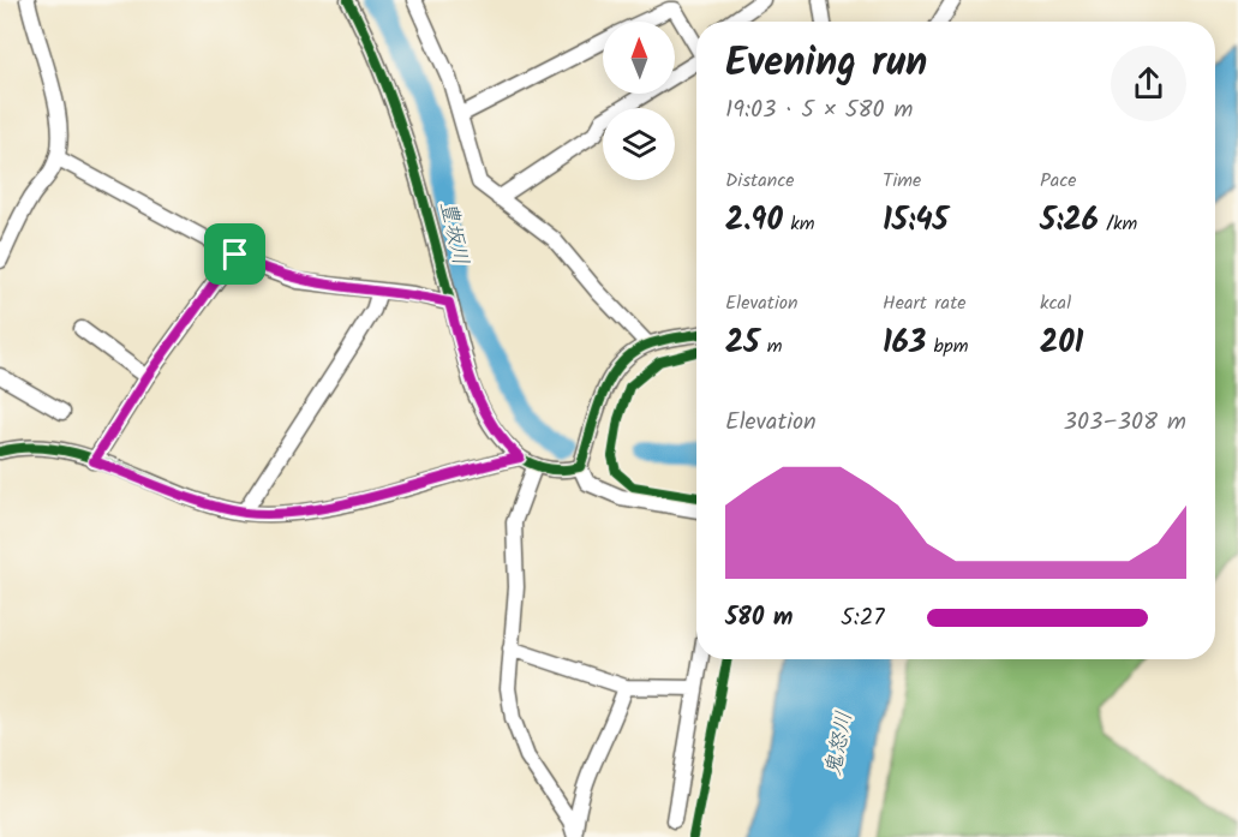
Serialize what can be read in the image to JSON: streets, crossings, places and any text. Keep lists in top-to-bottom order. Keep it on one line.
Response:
{"water":["豊坂川","鬼怒川"],"north":"top","page":{"heading":["Evening run","19:03 · 5 × 580 m"],"stats":[["Distance","2.90 km"],["Time","15:45"],["Pace","5:26 /km"],["Elevation","25 m"],["Heart rate","163 bpm"],["kcal","201"]],"chart":["Elevation","303–308 m"],"list":[{"name":"580 m","note":"5:27"}]}}
